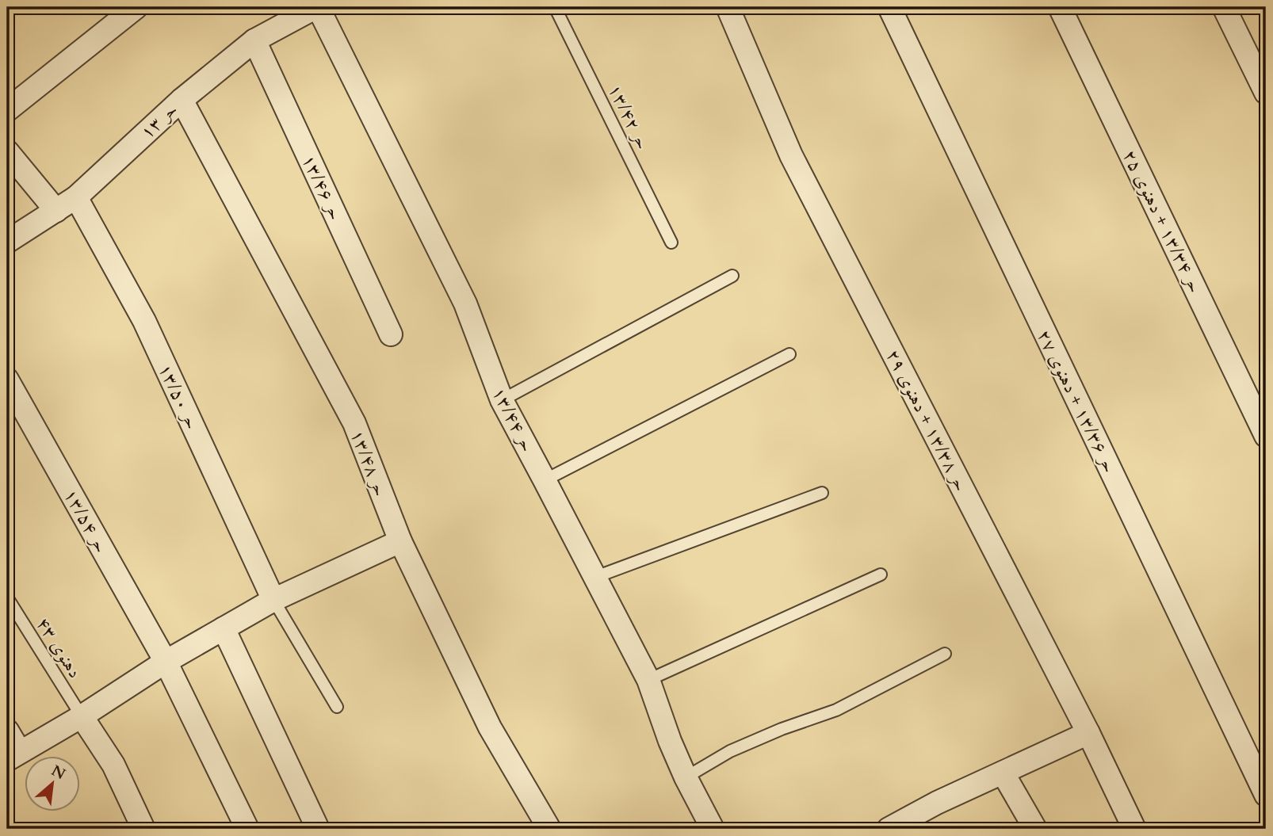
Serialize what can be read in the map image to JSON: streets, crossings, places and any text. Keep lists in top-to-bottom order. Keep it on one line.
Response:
{"streets":{"street":["حر ۱۳","حر ۱۳/۴۶","حر ۱۳/۳۴ + دهنوی ۲۵","حر ۱۳/۵۰","حر ۱۳/۳۶ + دهنوی ۲۷","حر ۱۳/۴۴","حر ۱۳/۳۸ + دهنوی ۲۹","حر ۱۳/۴۸","حر ۱۳/۵۴"],"lane":["حر ۱۳/۴۲","دهنوی ۴۳"]},"crossings":[["حر ۱۳","حر ۱۳/۴۶"],["حر ۱۳","حر ۱۳/۵۰"],["حر ۱۳","حر ۱۳/۴۴"],["حر ۱۳","حر ۱۳/۴۸"]],"north":"top right"}
